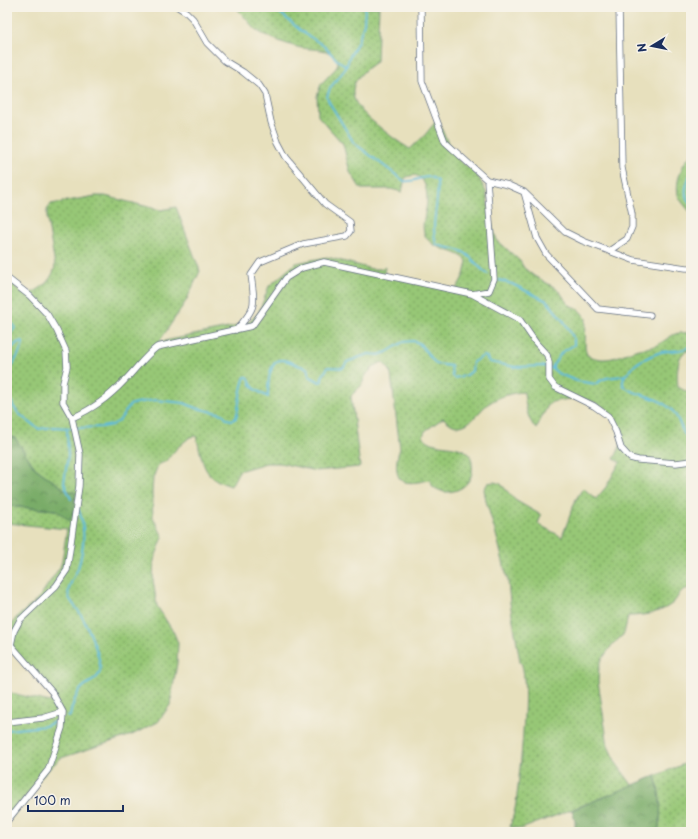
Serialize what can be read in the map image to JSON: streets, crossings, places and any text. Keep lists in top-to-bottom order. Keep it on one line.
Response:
{"scale_bar":"100 m","north":"left"}
